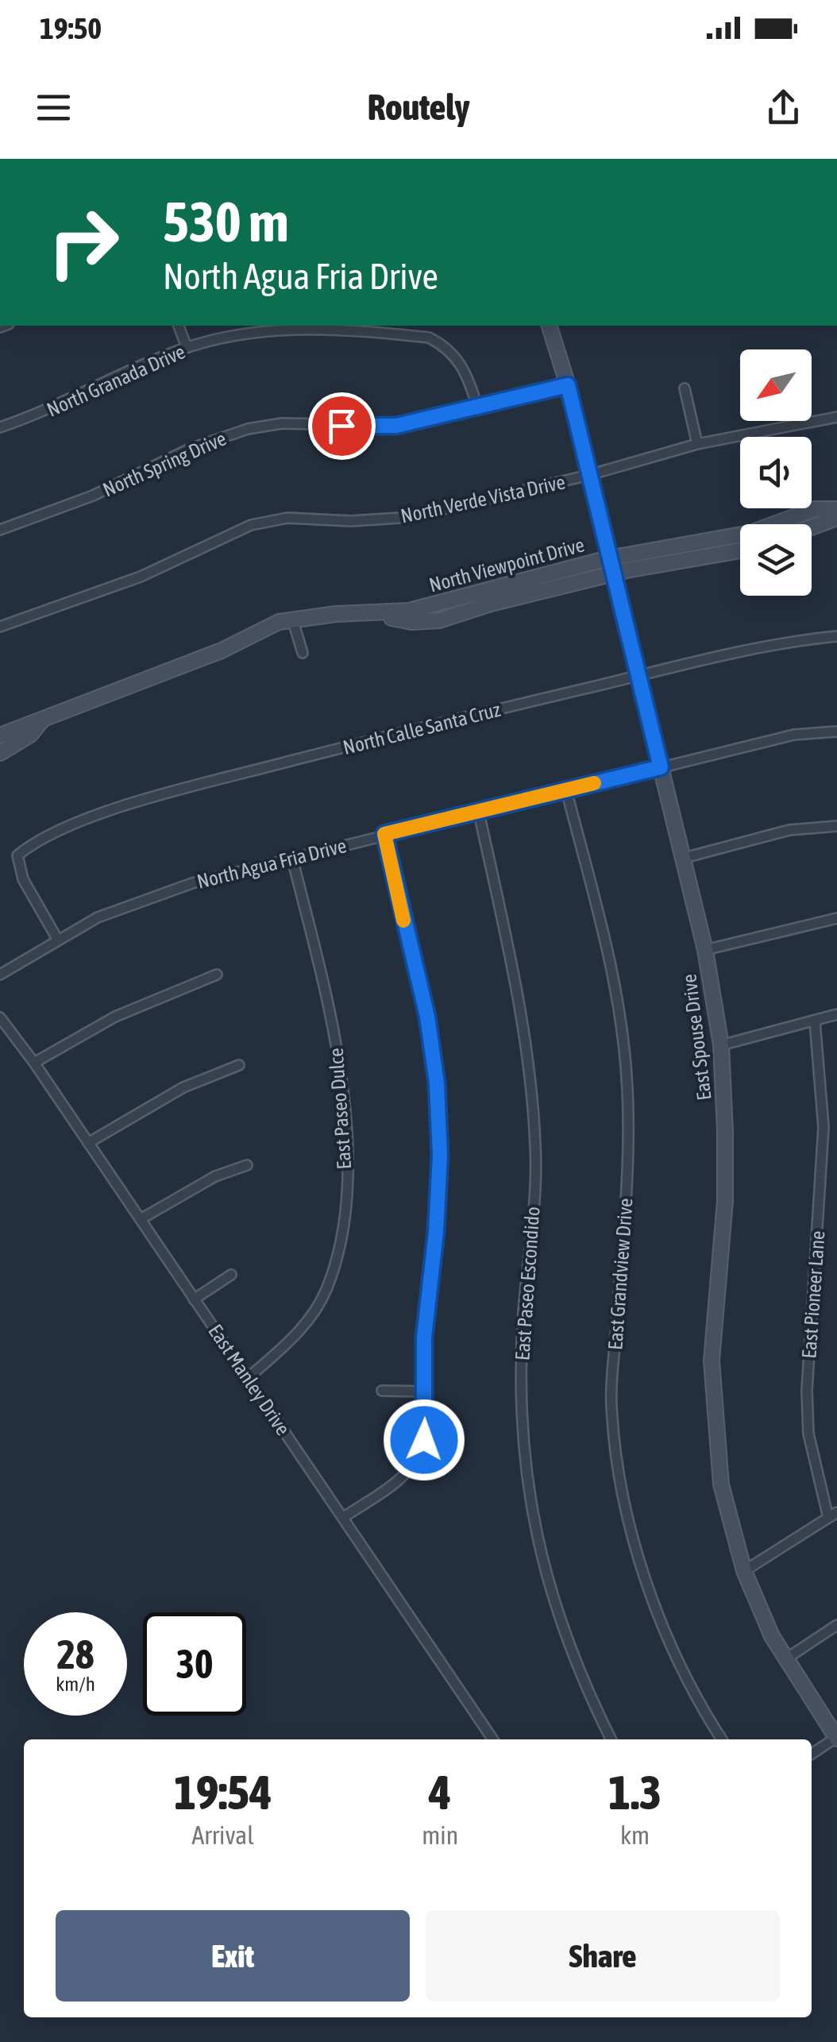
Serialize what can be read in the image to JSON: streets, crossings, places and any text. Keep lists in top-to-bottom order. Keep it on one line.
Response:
{"streets":{"main road":["North Viewpoint Drive","East Spouse Drive"],"street":["North Granada Drive","North Spring Drive","North Verde Vista Drive","North Calle Santa Cruz","North Agua Fria Drive","East Paseo Dulce","East Grandview Drive","East Paseo Escondido","East Pioneer Lane","East Manley Drive"]},"crossings":[["North Granada Drive","North Spring Drive"],["North Spring Drive","East Spouse Drive"],["North Verde Vista Drive","East Spouse Drive"],["North Viewpoint Drive","East Spouse Drive"],["North Calle Santa Cruz","North Agua Fria Drive"],["North Calle Santa Cruz","East Spouse Drive"],["North Agua Fria Drive","East Spouse Drive"],["North Agua Fria Drive","East Paseo Dulce"],["North Agua Fria Drive","East Grandview Drive"],["North Agua Fria Drive","East Paseo Escondido"],["East Paseo Dulce","East Manley Drive"]],"north":"bottom left","page":{"status":"19:50","header":"Routely","turn":["530 m","North Agua Fria Drive"],"speed":"28 km/h","limit":"30","eta":["19:54","Arrival","4","min","1.3","km"],"buttons":["Exit","Share"]}}
